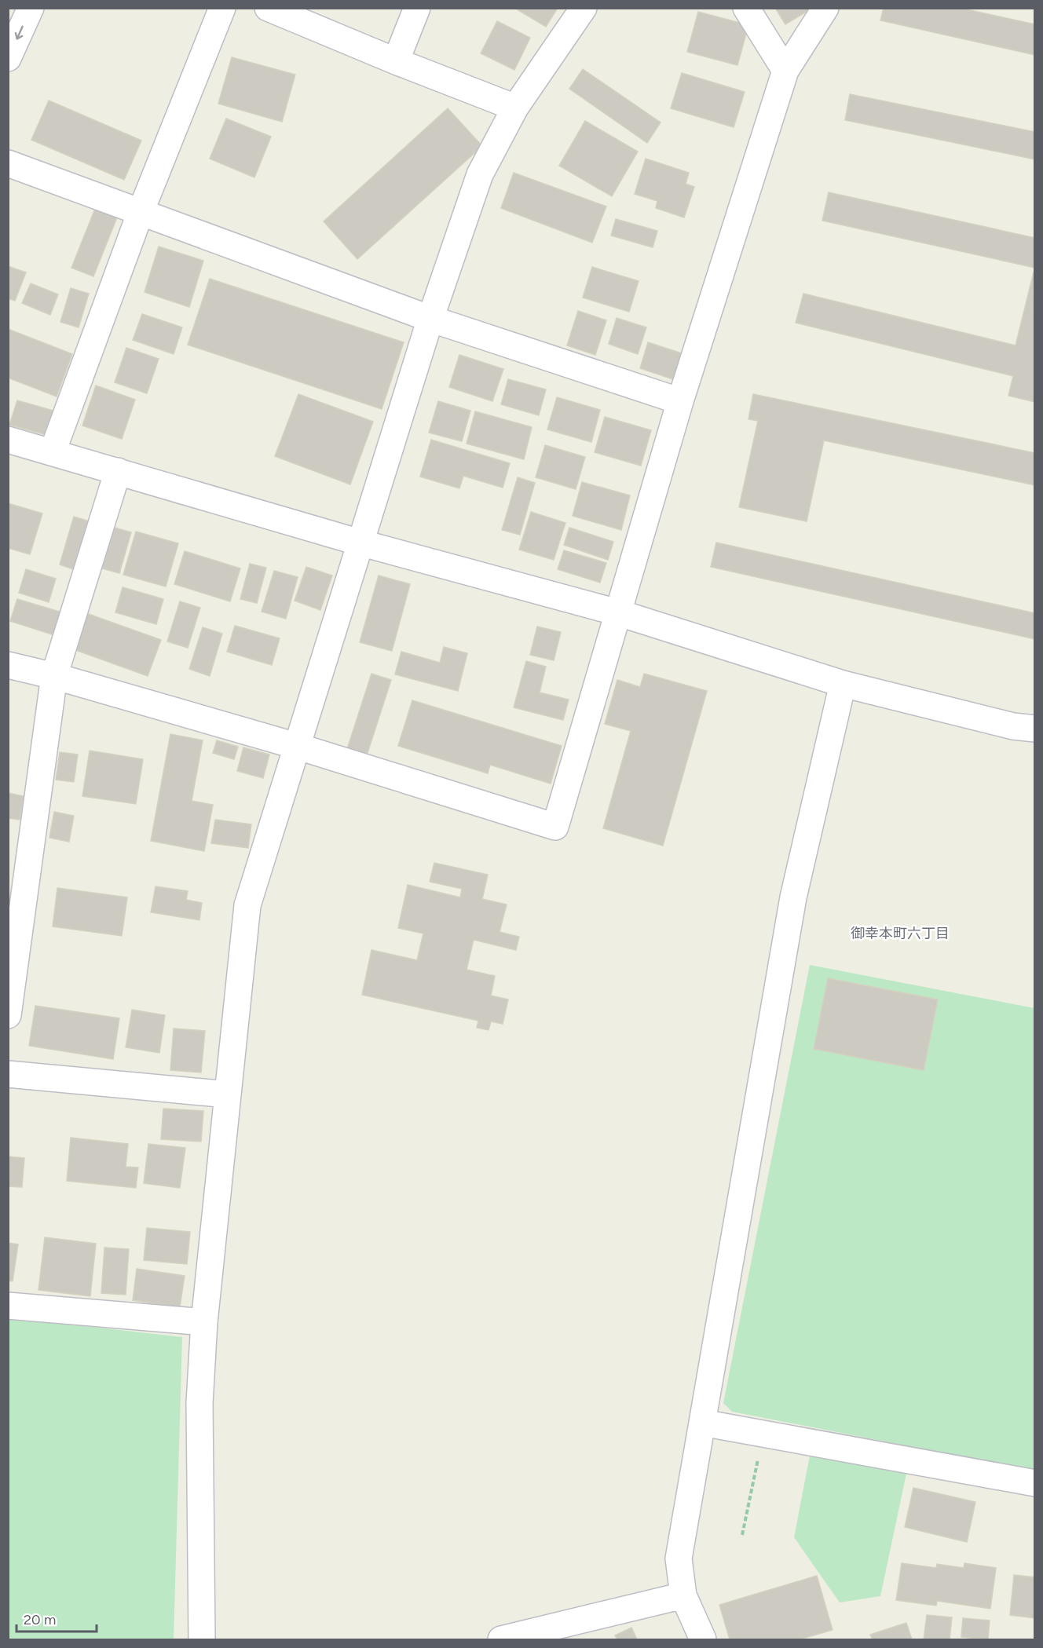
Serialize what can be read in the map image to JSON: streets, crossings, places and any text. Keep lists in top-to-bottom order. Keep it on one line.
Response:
{"districts":["御幸本町六丁目"],"scale_bar":"20 m"}
